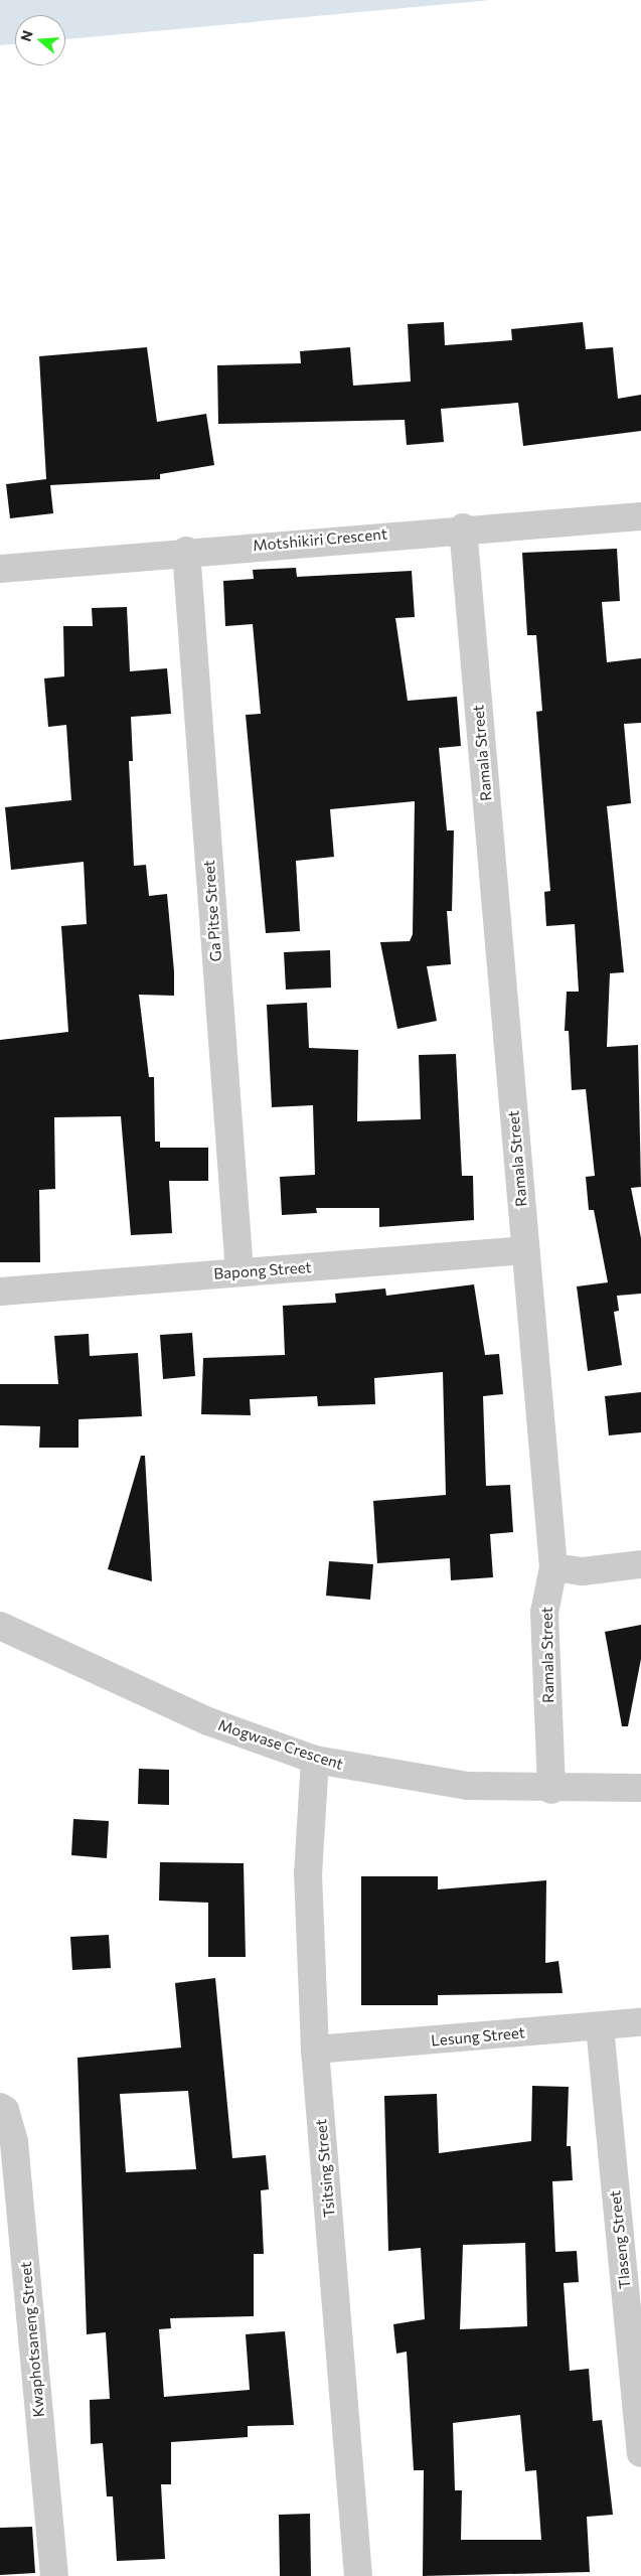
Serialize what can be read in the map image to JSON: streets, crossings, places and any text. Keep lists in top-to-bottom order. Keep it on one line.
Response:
{"streets":{"street":["Motshikiri Crescent","Ramala Street","Ga Pitse Street","Bapong Street","Mogwase Crescent","Lesung Street","Tsitsing Street","Tlaseng Street","Kwaphotsaneng Street"]},"crossings":[["Motshikiri Crescent","Ramala Street"],["Motshikiri Crescent","Ga Pitse Street"],["Ramala Street","Bapong Street"],["Ramala Street","Mogwase Crescent"],["Ga Pitse Street","Bapong Street"],["Mogwase Crescent","Tsitsing Street"],["Lesung Street","Tsitsing Street"],["Lesung Street","Tlaseng Street"]],"north":"left"}
